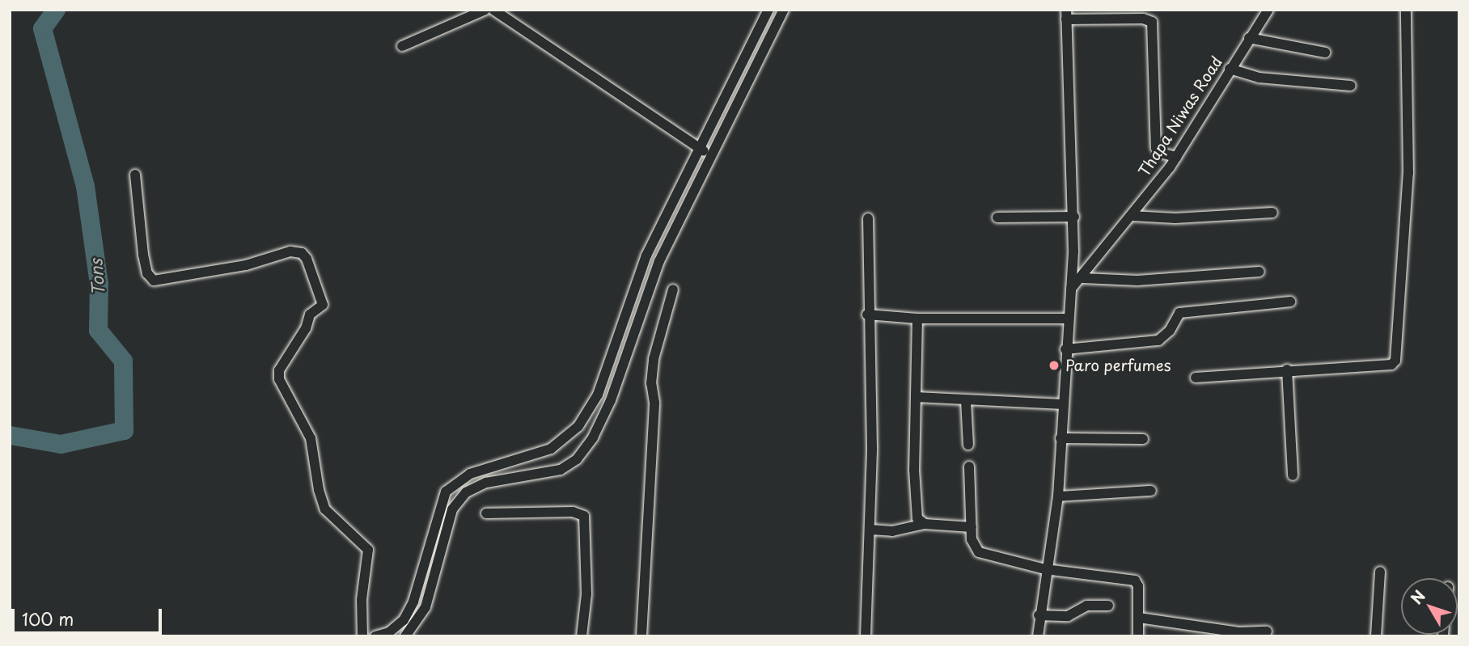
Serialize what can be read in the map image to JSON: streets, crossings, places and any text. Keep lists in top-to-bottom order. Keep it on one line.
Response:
{"streets":{"street":["Thapa Niwas Road"]},"water":["Tons"],"places":["Paro perfumes"],"scale_bar":"100 m","north":"top left"}
